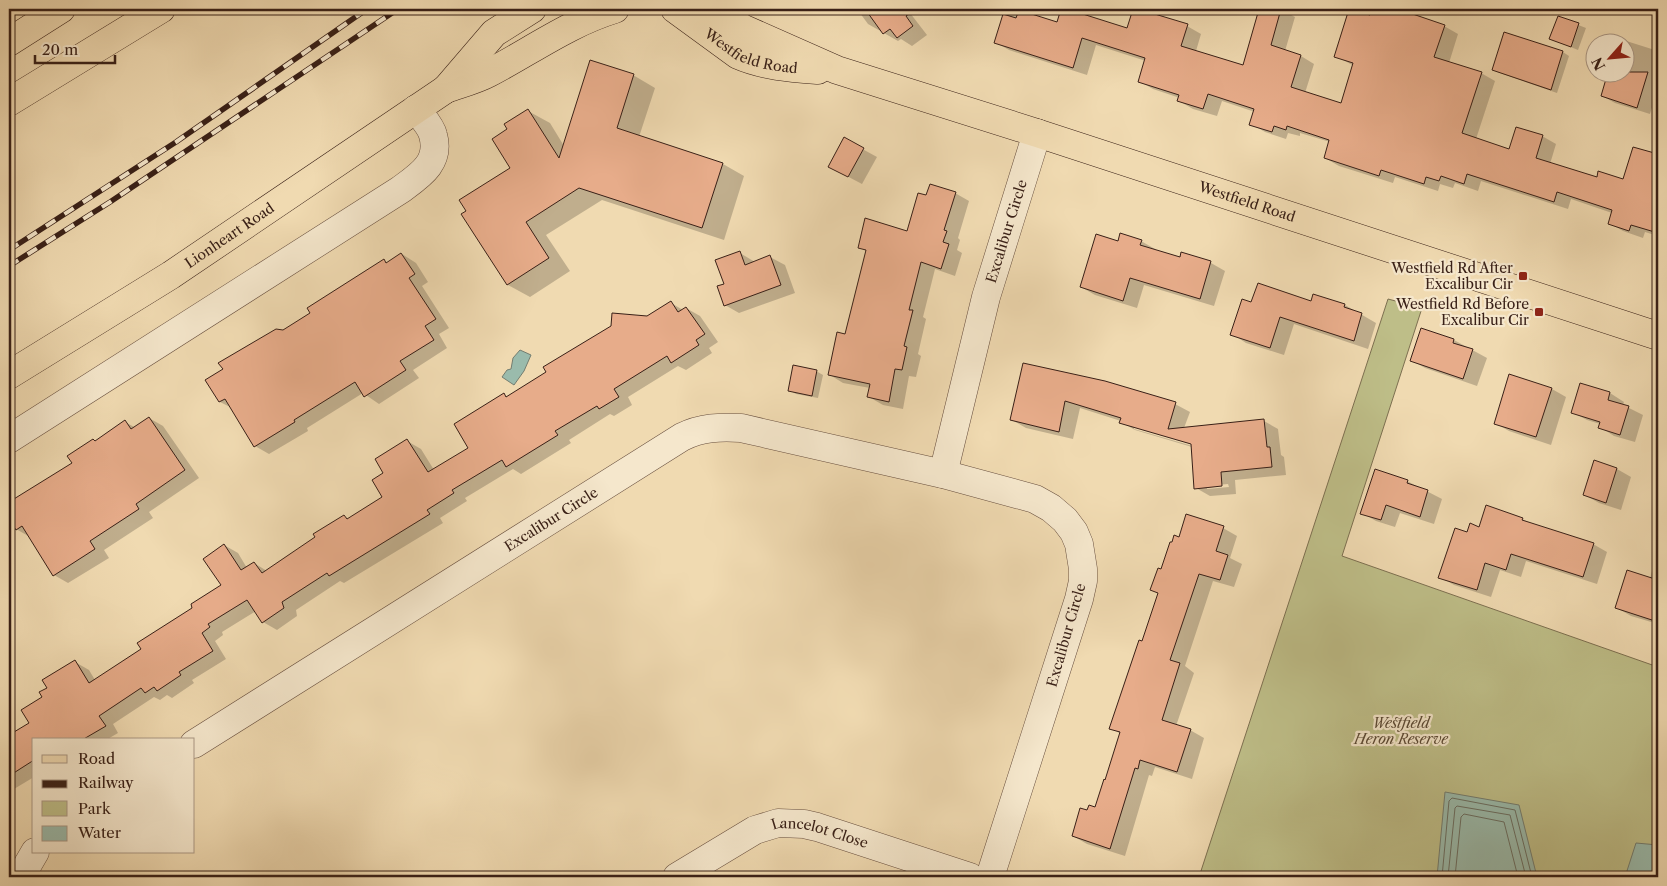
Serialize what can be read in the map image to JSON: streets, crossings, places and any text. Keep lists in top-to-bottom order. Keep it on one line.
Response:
{"streets":{"main road":["Westfield Road","Lionheart Road"],"street":["Excalibur Circle","Lancelot Close"]},"crossings":[["Westfield Road","Excalibur Circle"]],"parks":["Westfield Heron Reserve"],"places":{"transit":["Westfield Rd After Excalibur Cir","Westfield Rd Before Excalibur Cir"]},"legend":["Road","Railway","Park","Water"],"scale_bar":"20 m","north":"bottom left"}
